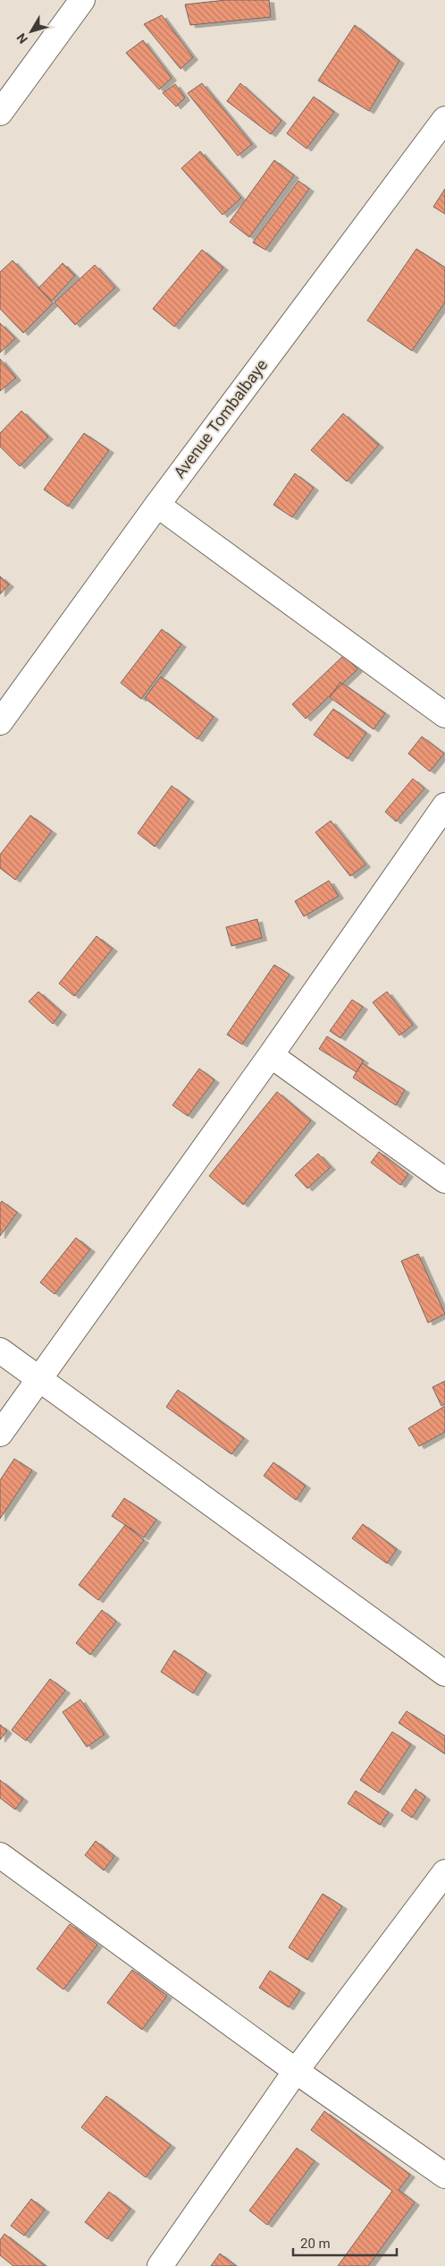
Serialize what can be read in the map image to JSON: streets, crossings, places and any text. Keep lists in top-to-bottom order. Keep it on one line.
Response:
{"streets":{"street":["Avenue Tombalbaye"]},"scale_bar":"20 m","north":"bottom left"}
